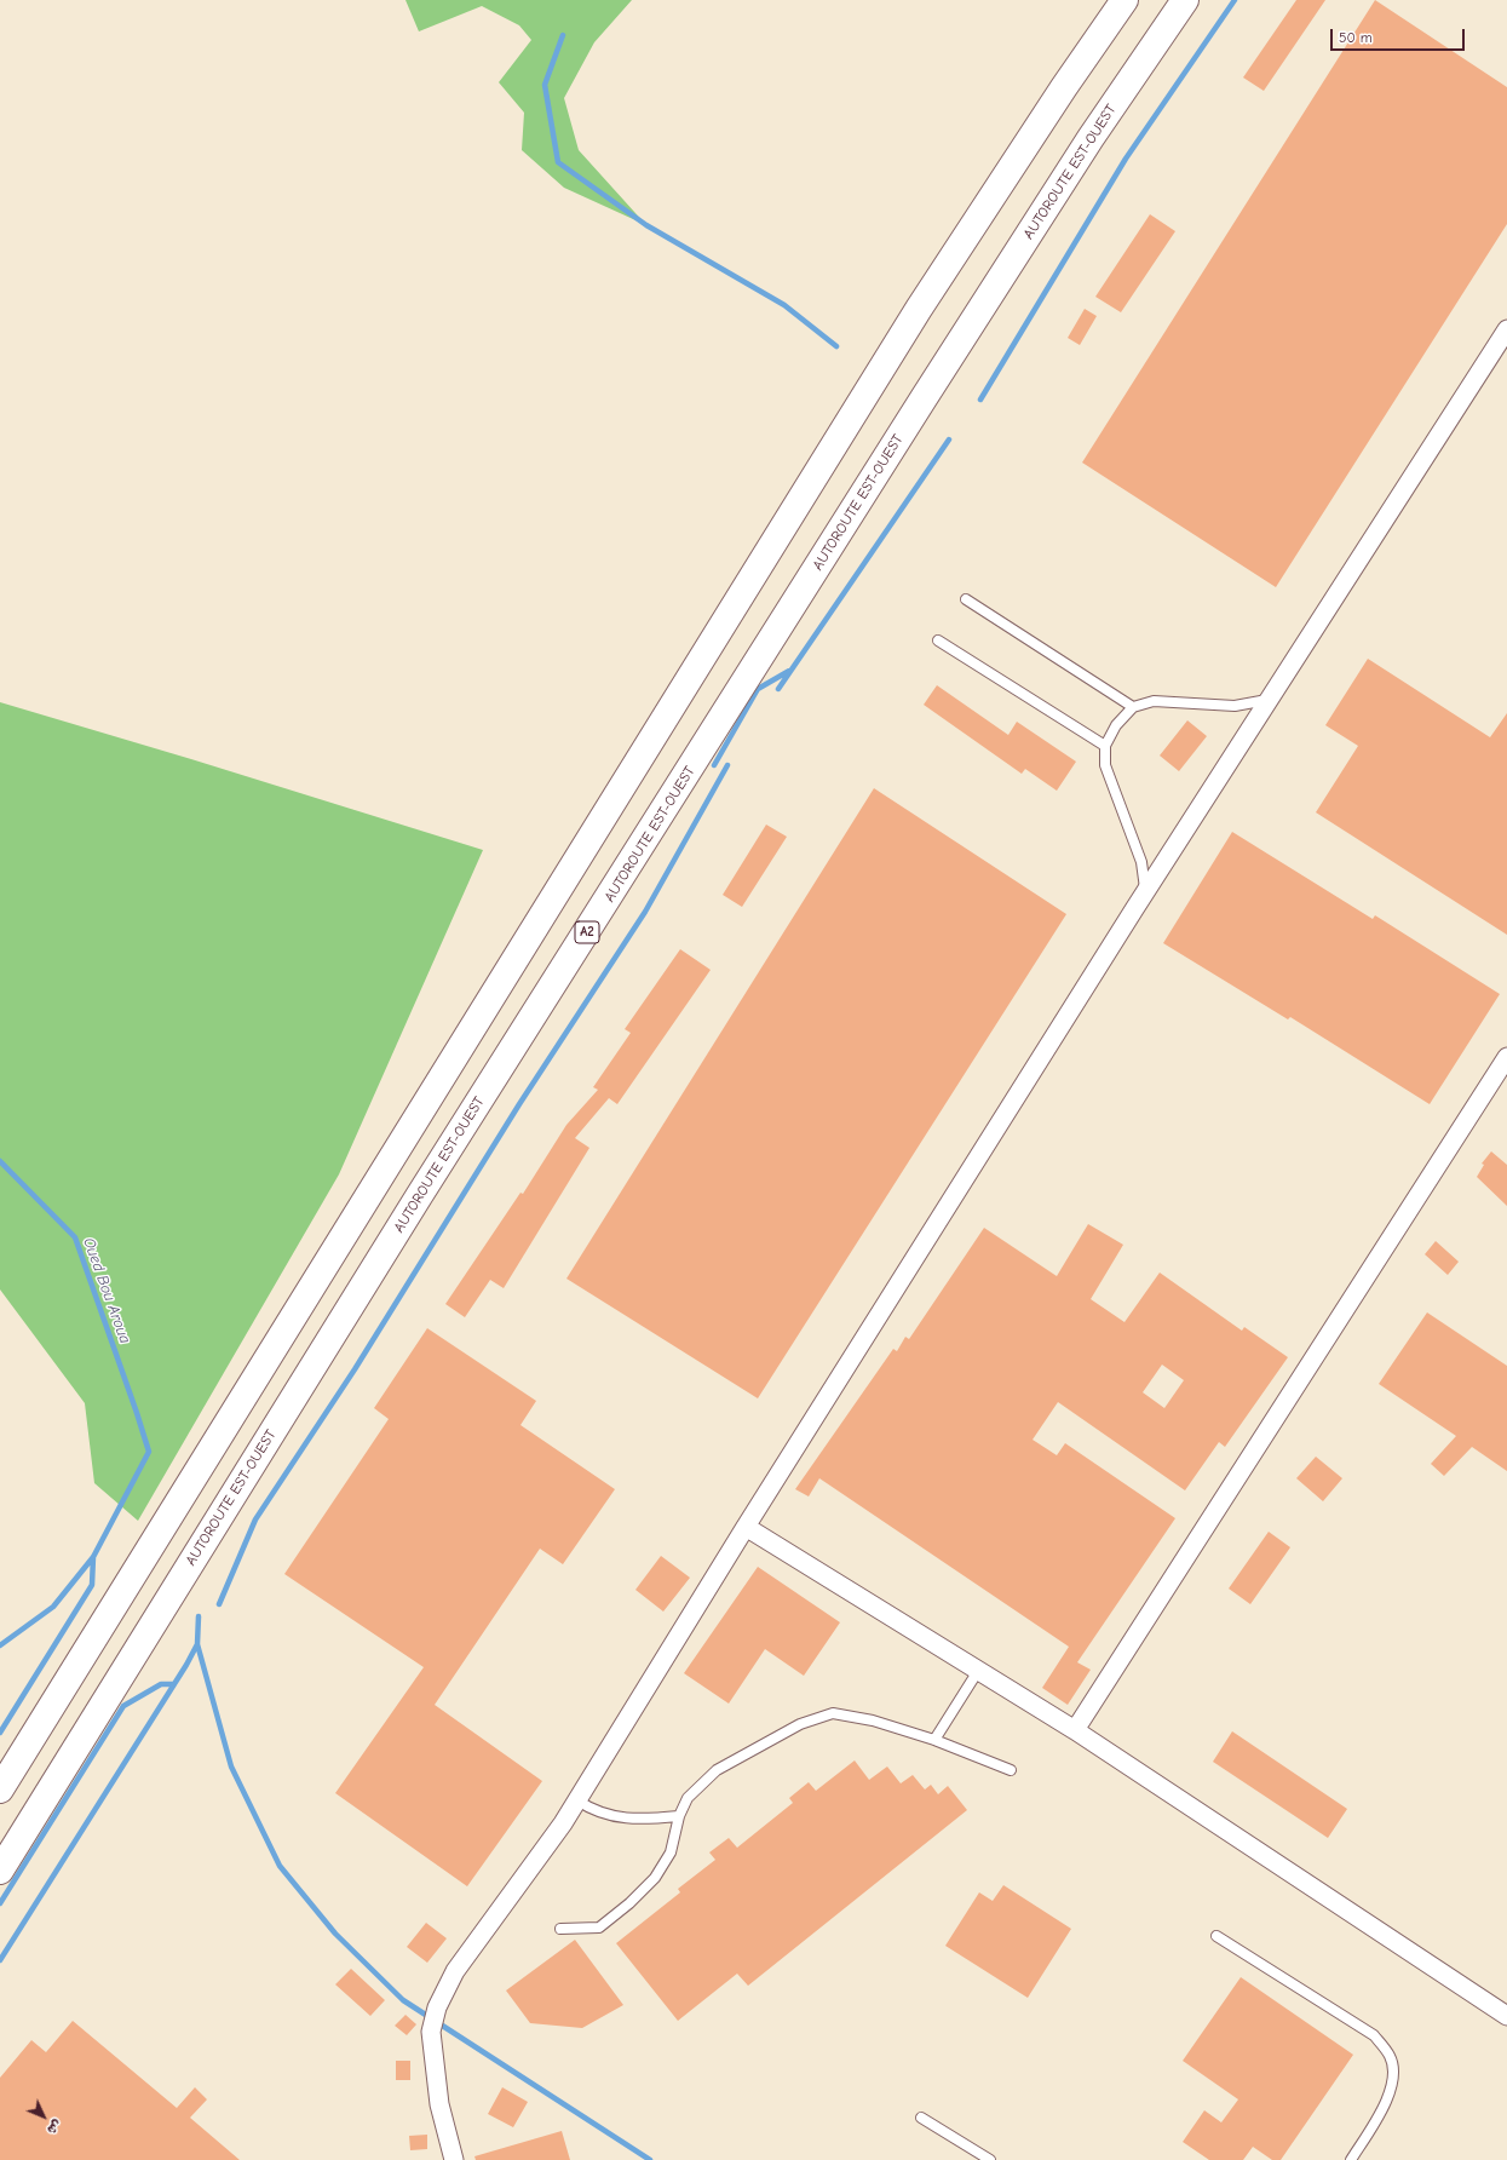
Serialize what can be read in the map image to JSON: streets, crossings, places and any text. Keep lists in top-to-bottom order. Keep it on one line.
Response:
{"streets":{"highway":["AUTOROUTE EST-OUEST","A2"]},"water":["Oued Bou Aroua"],"scale_bar":"50 m","north":"bottom right"}
